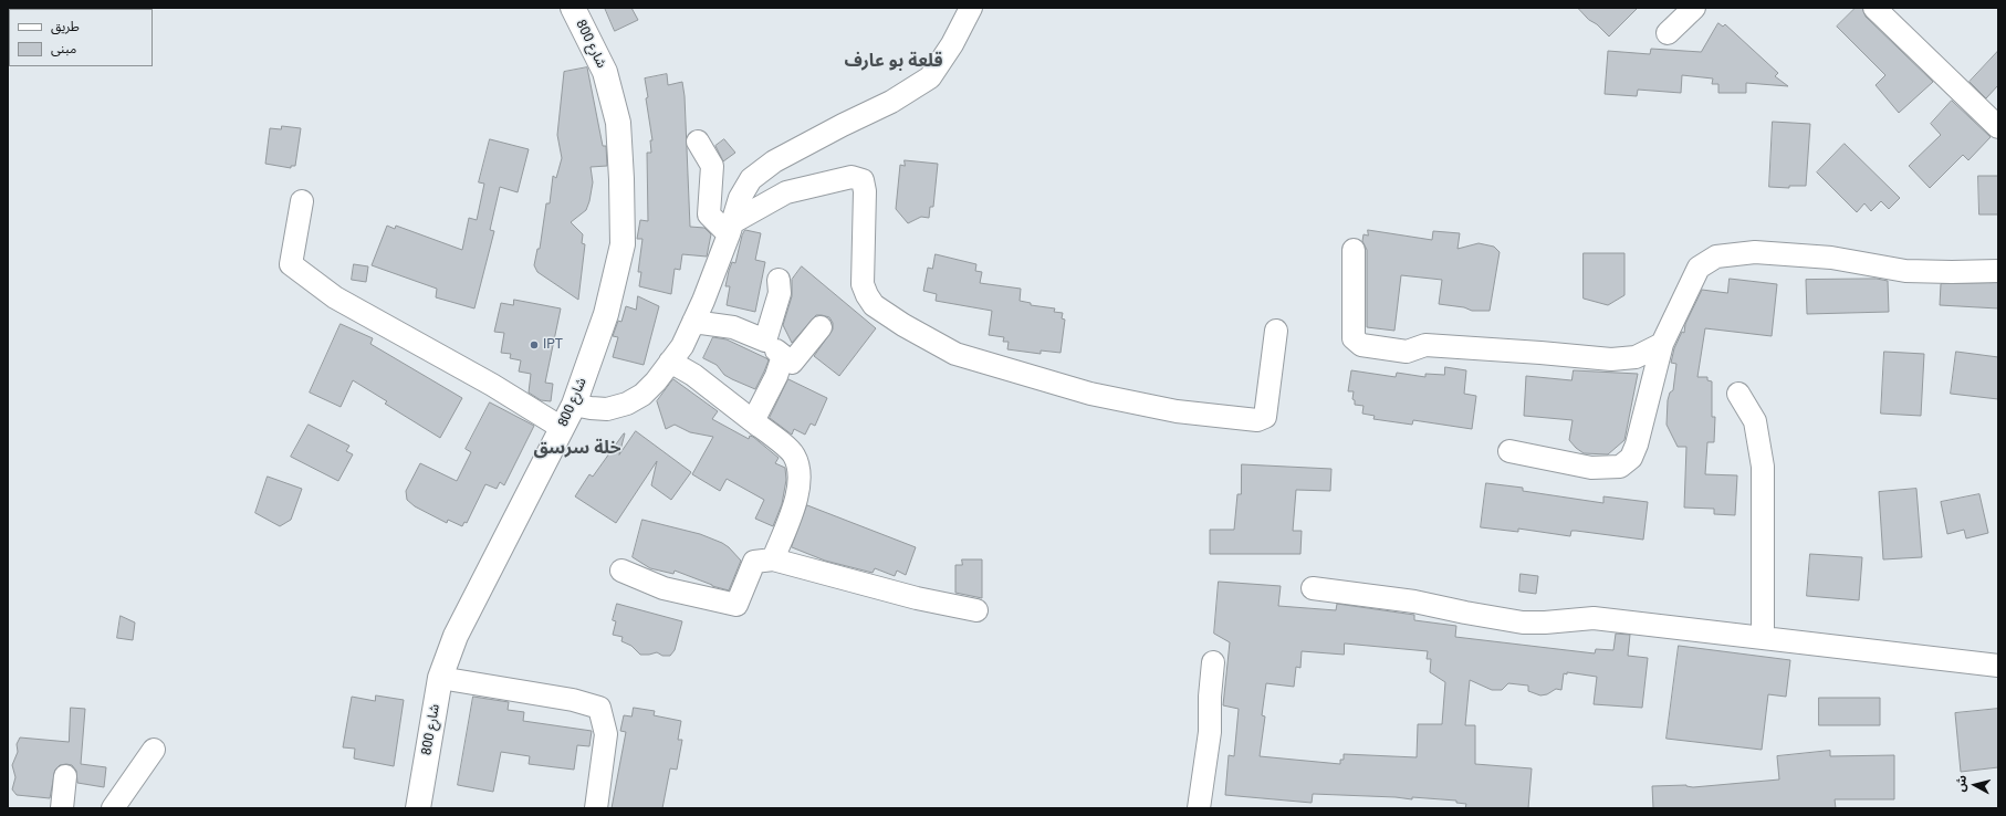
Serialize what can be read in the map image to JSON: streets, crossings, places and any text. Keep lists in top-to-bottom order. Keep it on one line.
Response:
{"streets":{"main road":["شارع 800"]},"districts":["قلعة بو عارف","خلة سرسق"],"places":["IPT"],"legend":["طريق","مبنى"],"north":"left"}
